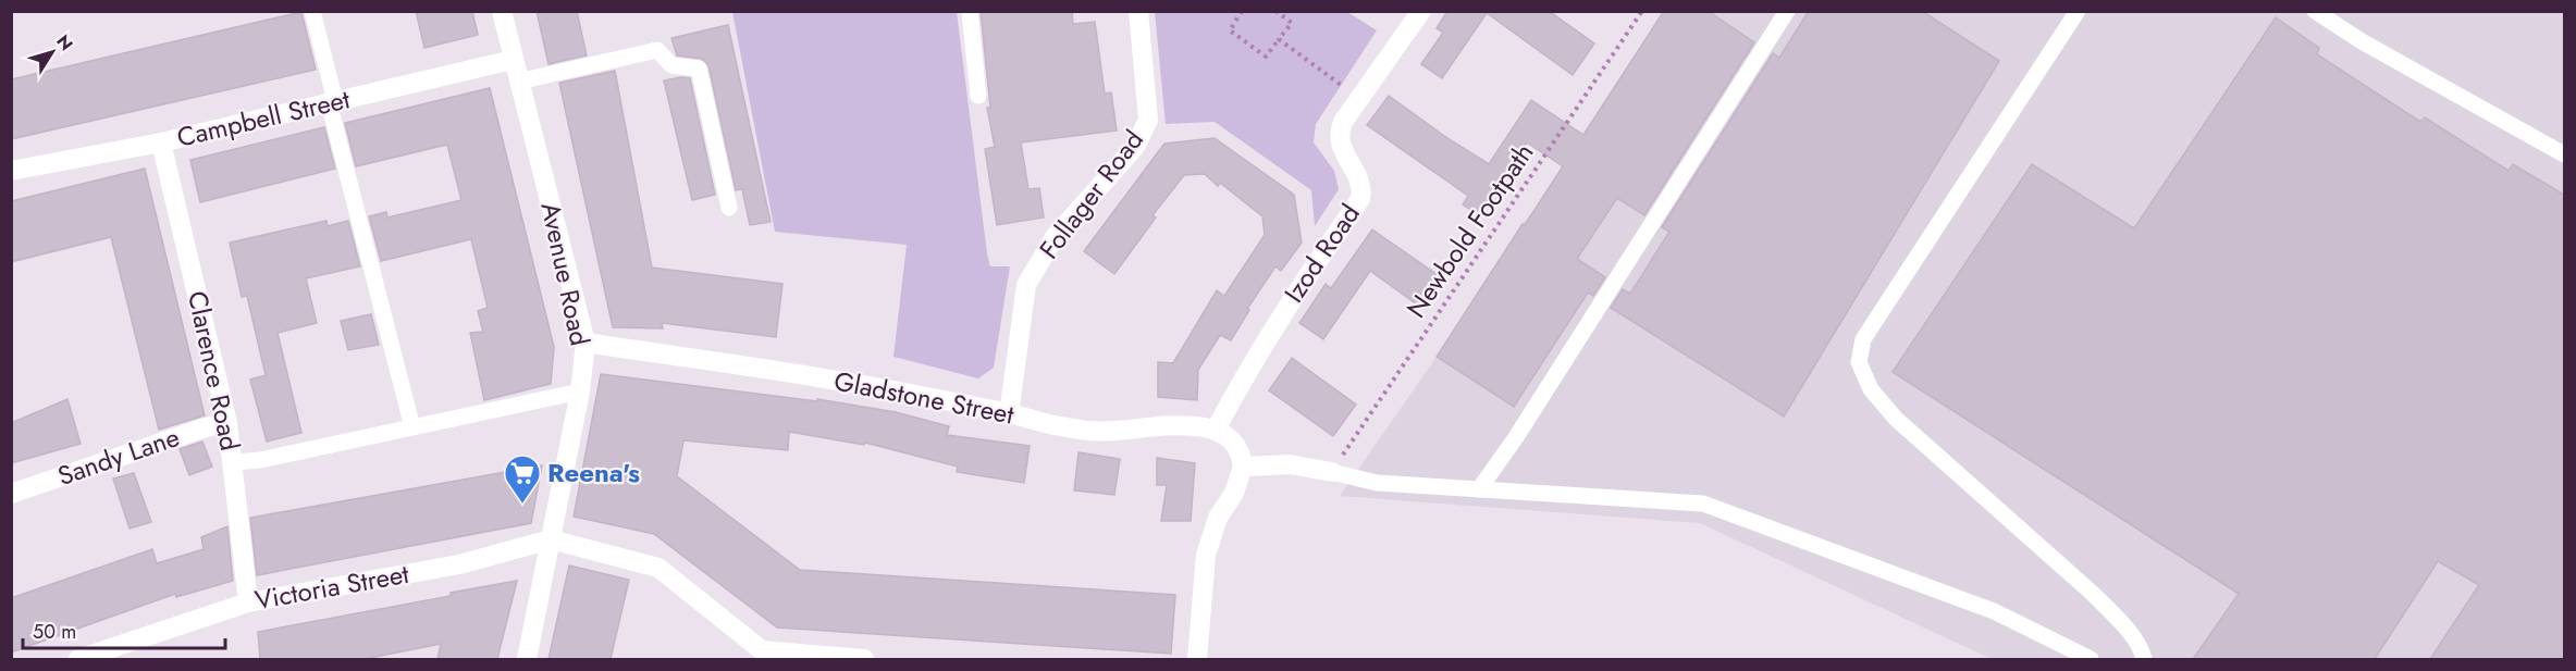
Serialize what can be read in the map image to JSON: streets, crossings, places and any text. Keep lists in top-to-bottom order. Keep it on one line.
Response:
{"streets":{"street":["Campbell Street","Follager Road","Izod Road","Avenue Road","Clarence Road","Gladstone Street","Sandy Lane","Victoria Street"],"path":["Newbold Footpath"]},"crossings":[["Campbell Street","Avenue Road"],["Campbell Street","Clarence Road"],["Follager Road","Gladstone Street"],["Izod Road","Gladstone Street"],["Avenue Road","Gladstone Street"],["Avenue Road","Victoria Street"],["Clarence Road","Sandy Lane"],["Clarence Road","Victoria Street"]],"places":{"supermarket":["Reena's"]},"scale_bar":"50 m","north":"top right"}
